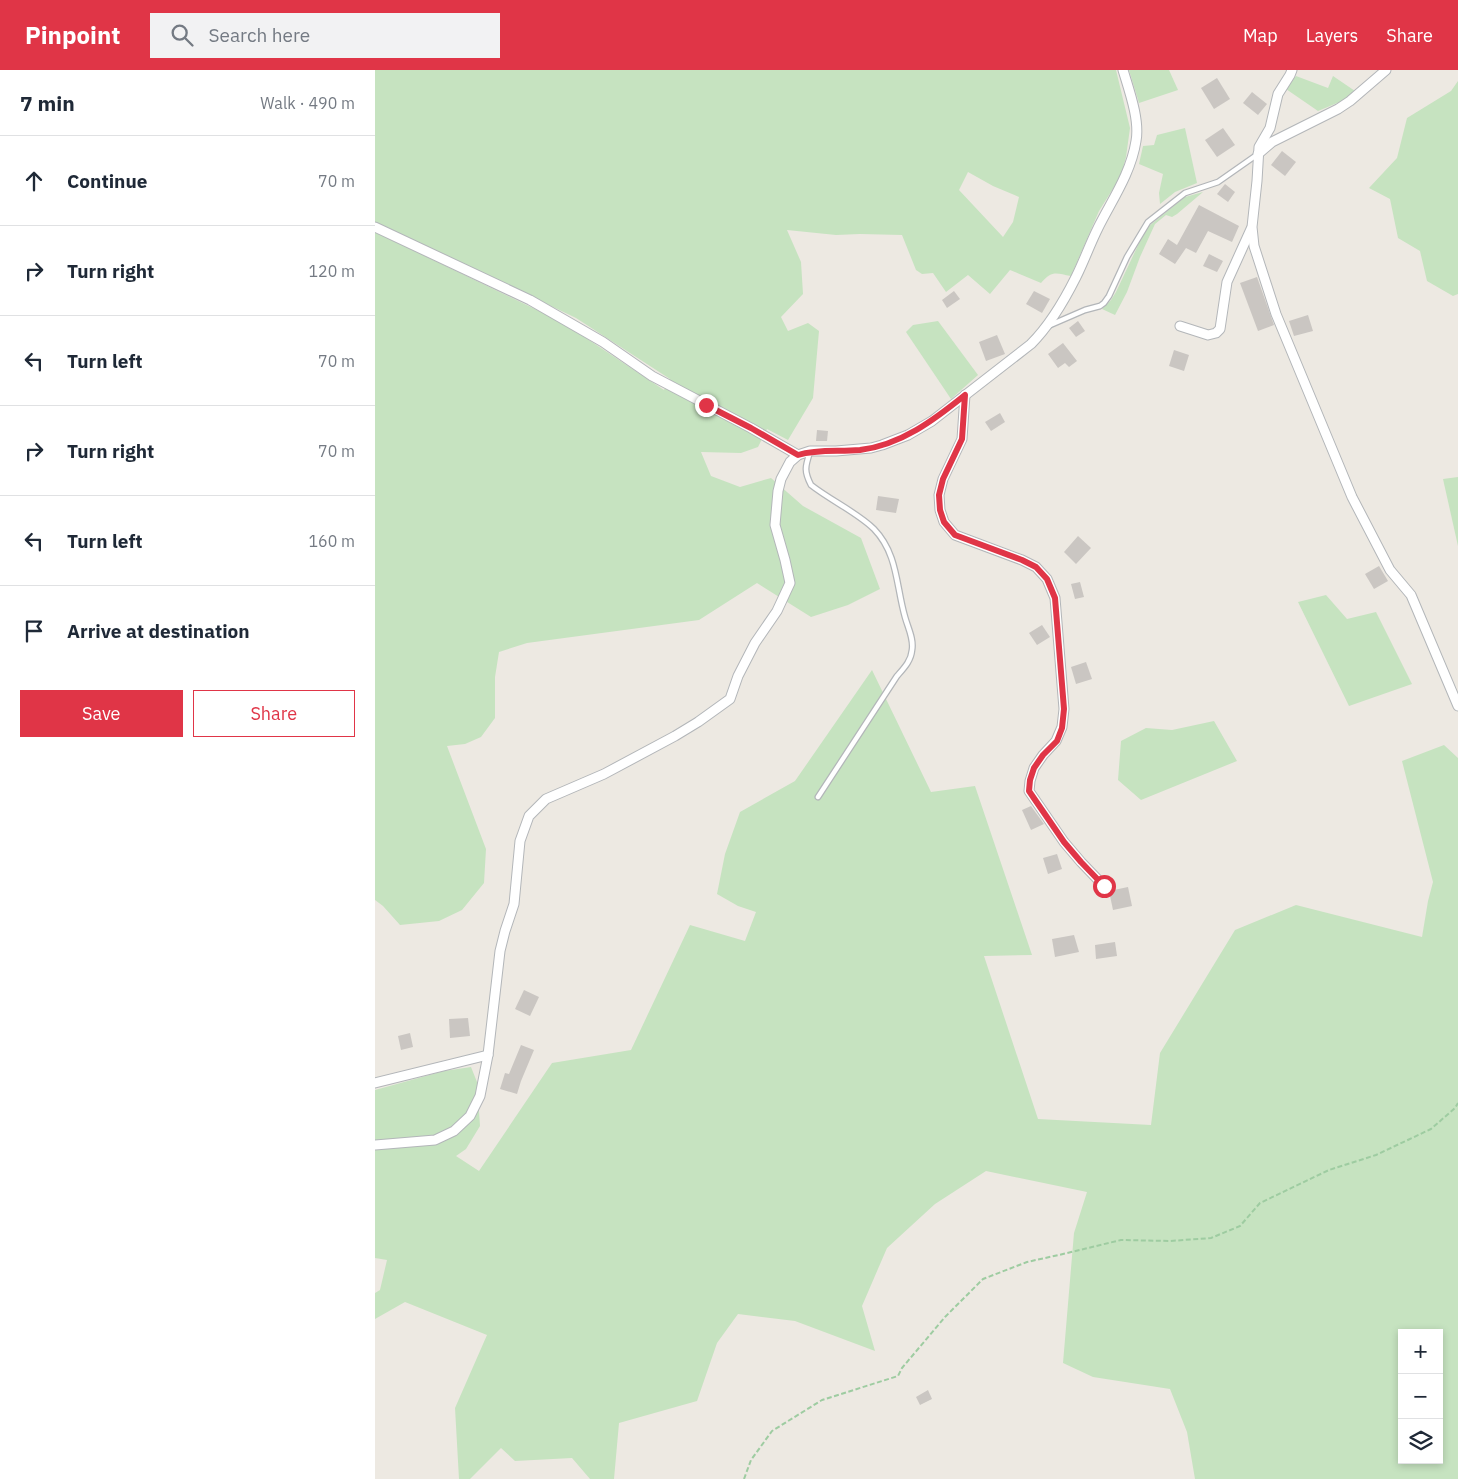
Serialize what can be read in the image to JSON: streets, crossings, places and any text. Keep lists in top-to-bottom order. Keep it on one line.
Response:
{"page":{"header":"Pinpoint","search":"Search here","nav":["Map","Layers","Share"],"heading":["7 min","Walk · 490 m"],"list":[["Continue","70 m"],["Turn right","120 m"],["Turn left","70 m"],["Turn right","70 m"],["Turn left","160 m"],"Arrive at destination"],"buttons":["Save","Share"],"map_buttons":["+","−"]}}
